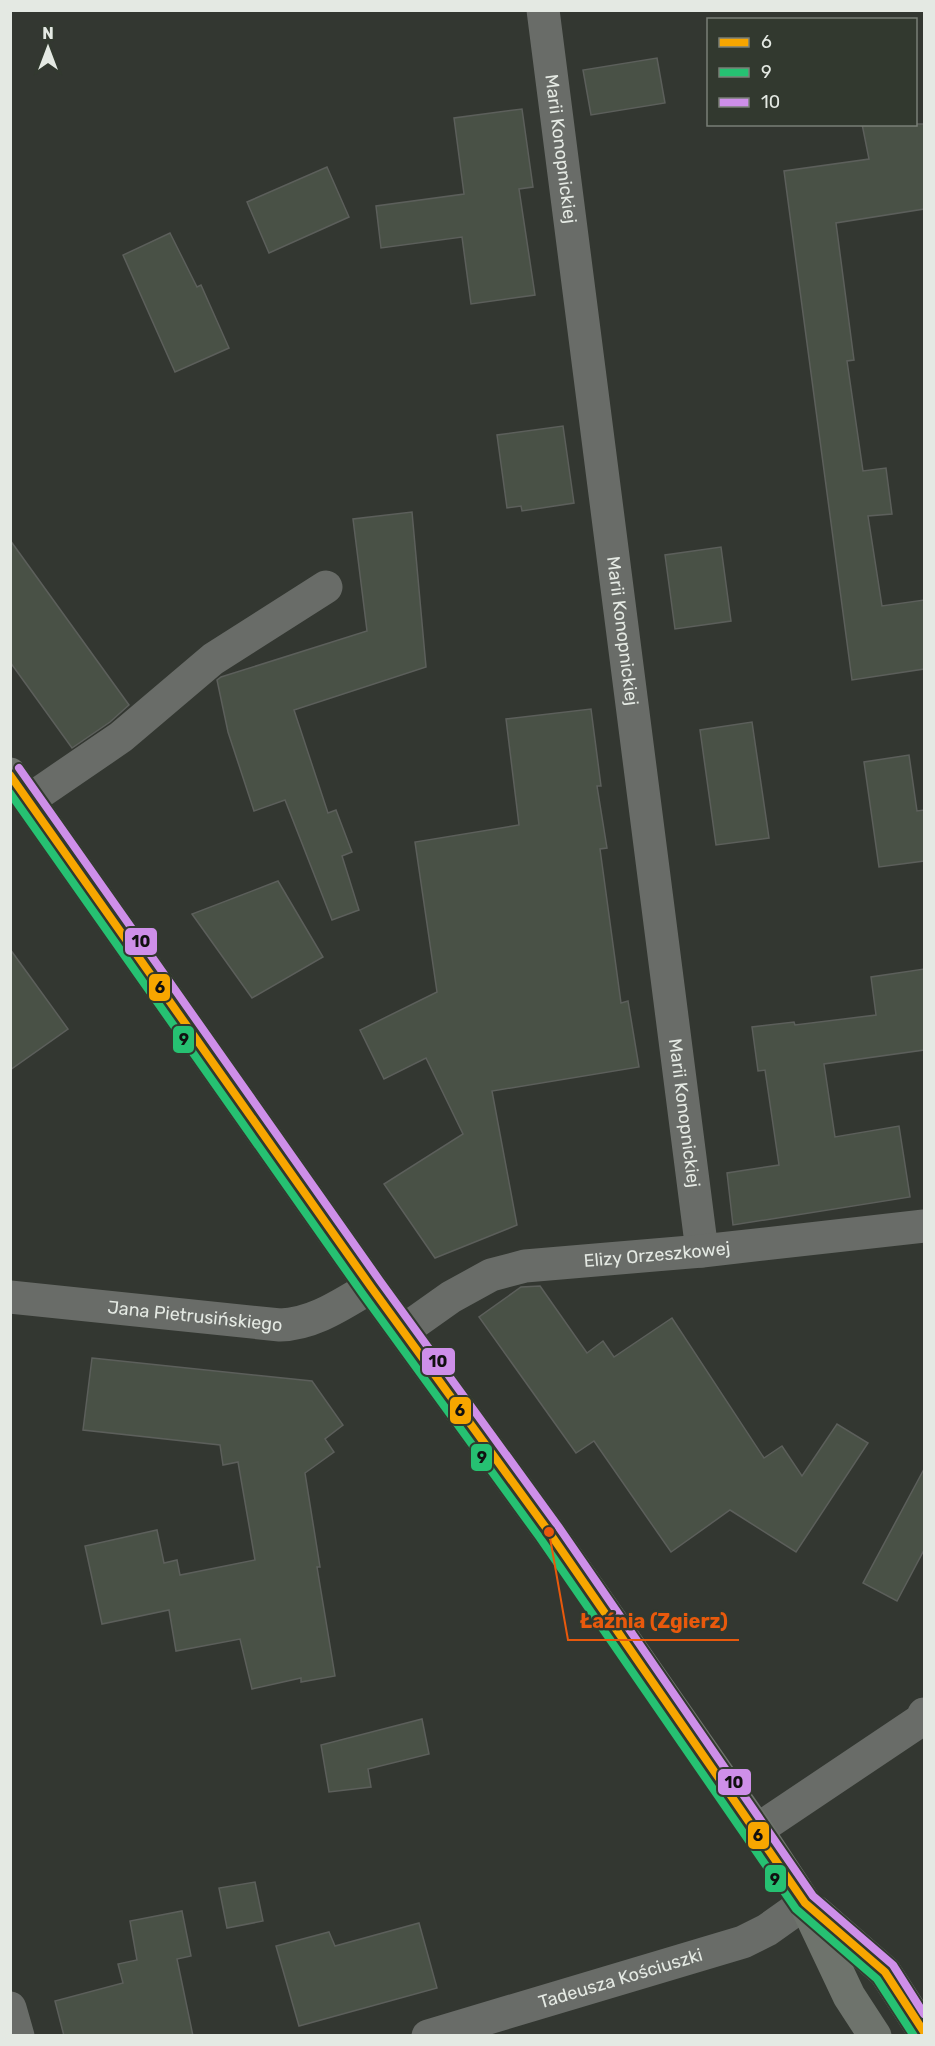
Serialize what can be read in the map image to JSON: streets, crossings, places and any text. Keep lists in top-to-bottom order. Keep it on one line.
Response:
{"streets":{"street":["Marii Konopnickiej","Elizy Orzeszkowej","Jana Pietrusińskiego","Tadeusza Kościuszki"]},"crossings":[["Marii Konopnickiej","Elizy Orzeszkowej"]],"places":["Łaźnia (Zgierz)"],"lines":["transit line 10","transit line 6","transit line 9"],"legend":["6","9","10"],"north":"top"}
